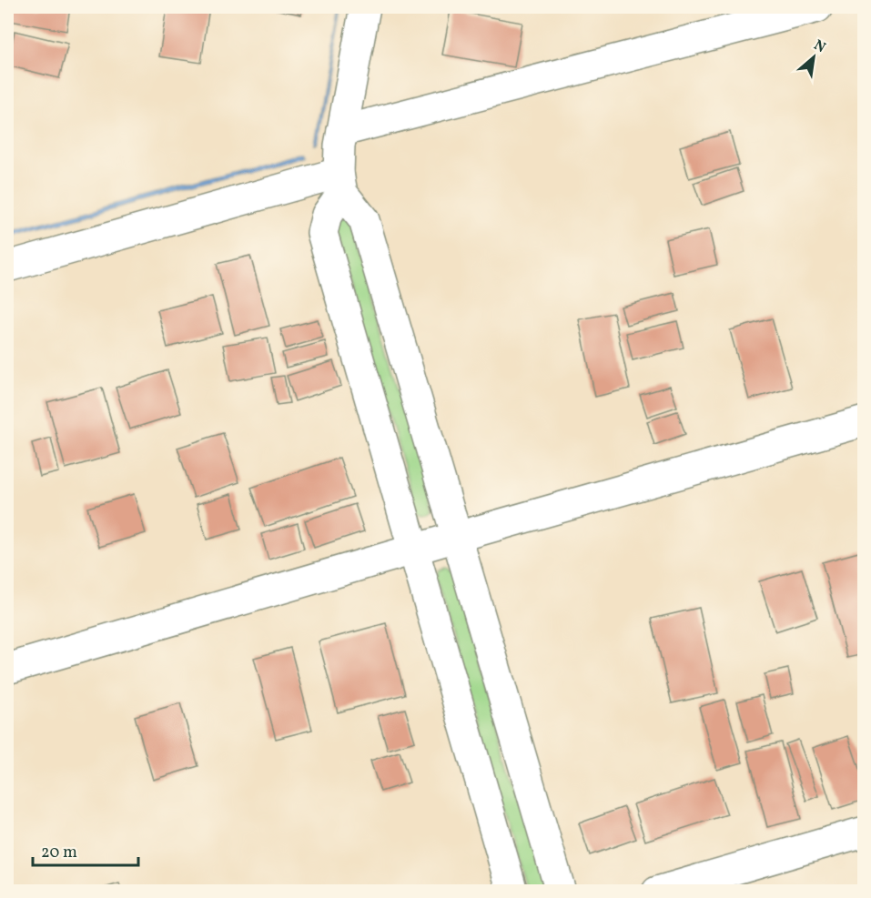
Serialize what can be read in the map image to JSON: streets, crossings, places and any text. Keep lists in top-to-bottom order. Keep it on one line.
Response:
{"scale_bar":"20 m","north":"top right"}
